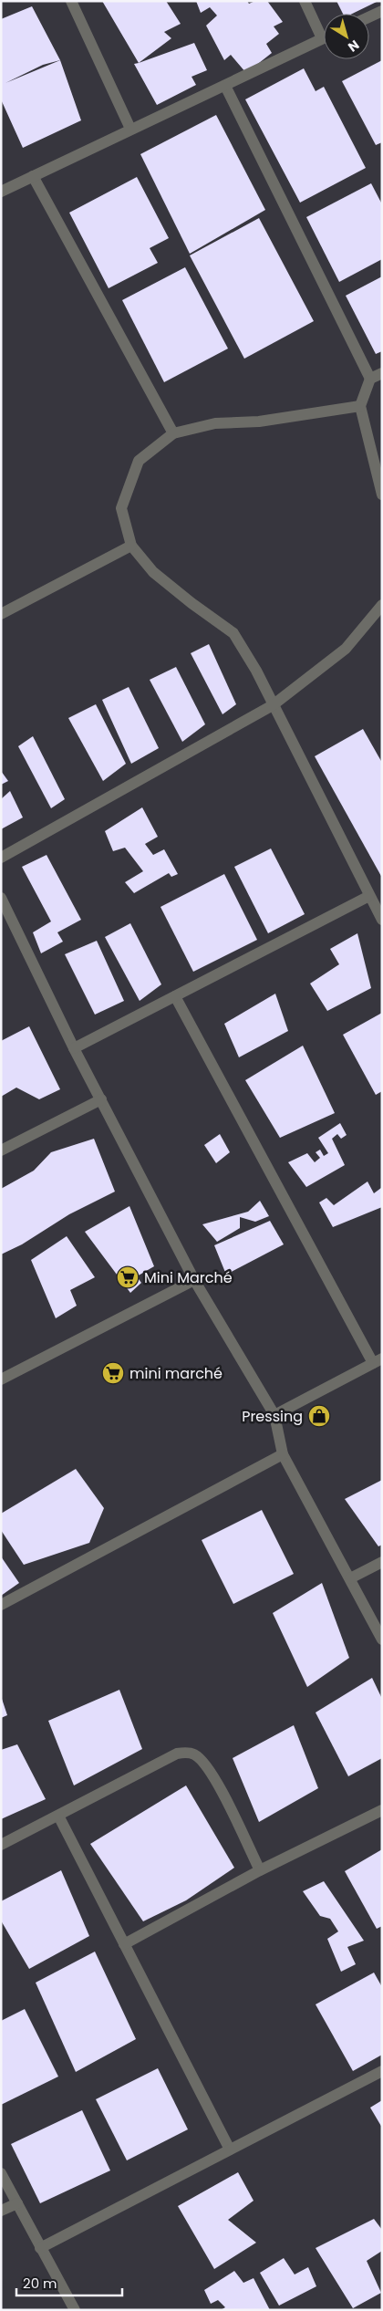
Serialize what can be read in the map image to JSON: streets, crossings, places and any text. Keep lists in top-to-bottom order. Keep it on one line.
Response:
{"places":{"supermarket":["Mini Marché","mini marché"],"shop":["Pressing"]},"scale_bar":"20 m","north":"bottom right"}
